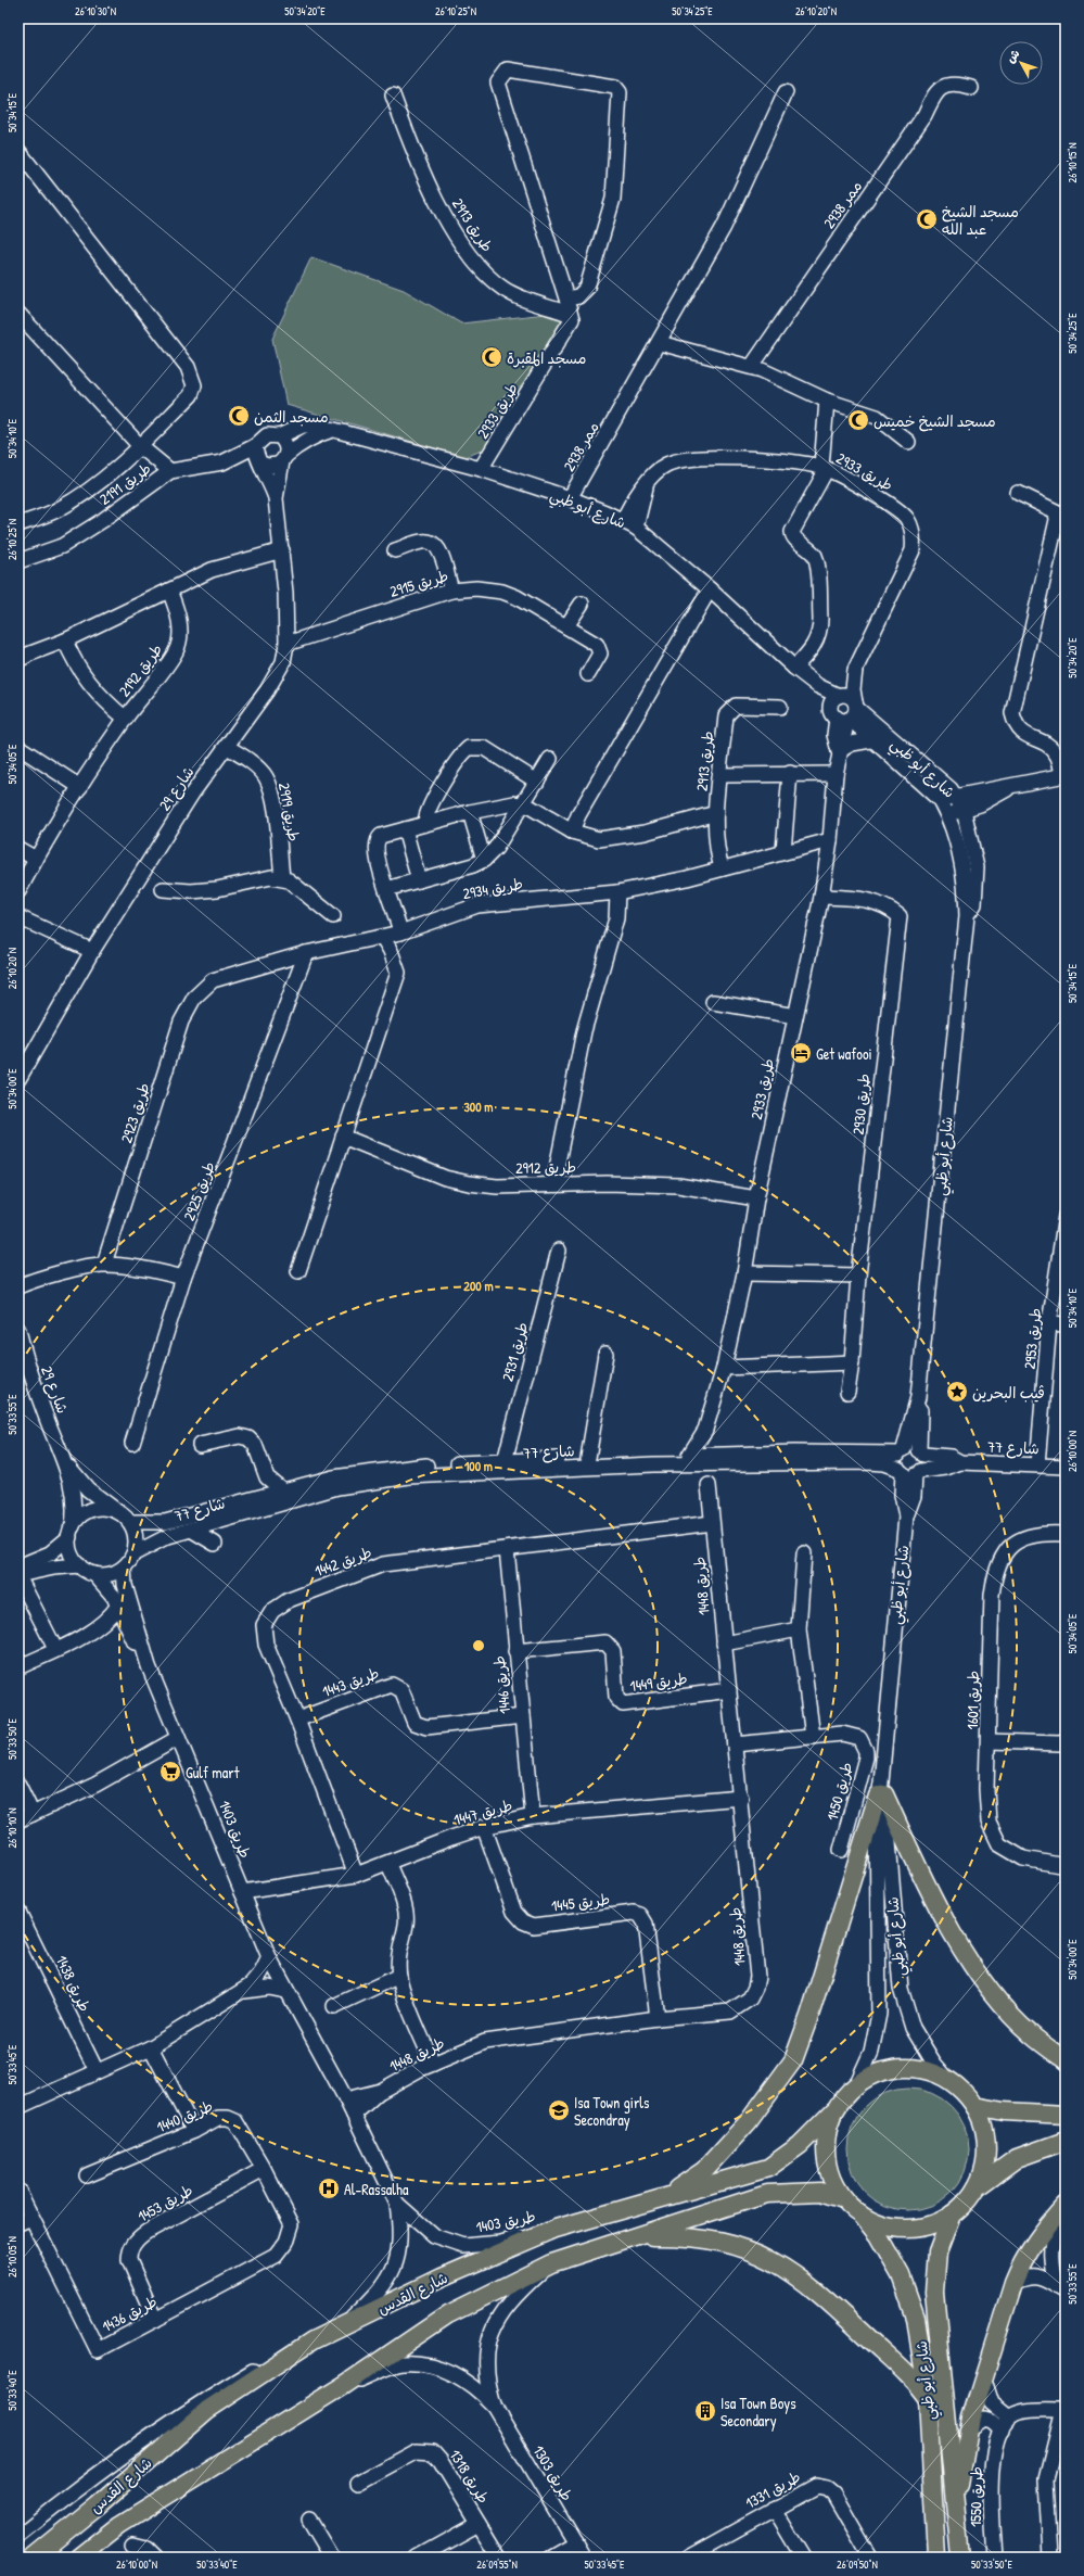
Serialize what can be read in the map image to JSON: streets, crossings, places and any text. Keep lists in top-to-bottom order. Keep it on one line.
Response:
{"streets":{"main road":["شارع أبو ظبي","شارع القدس"],"street":["ممر 2938","طريق 2913","طريق 2933","طريق 2191","طريق 2915","طريق 2192","شارع 29","طريق 2919","طريق 2934","طريق 2930","طريق 2923","طريق 2912","طريق 2925","طريق 2953","طريق 2931","شارع 77","طريق 1442","طريق 1448","طريق 1443","طريق 1449","طريق 1446","طريق 1601","طريق 1450","طريق 1447","طريق 1403","طريق 1445","طريق 1438","طريق 1440","طريق 1453","طريق 1436","طريق 1303","طريق 1318","طريق 1331","طريق 1550"]},"crossings":[["ممر 2938","شارع أبو ظبي"],["طريق 2913","طريق 2933"],["طريق 2913","طريق 2934"],["طريق 2933","شارع أبو ظبي"],["طريق 2933","طريق 2934"],["طريق 2933","طريق 2930"],["طريق 2933","طريق 2912"],["طريق 2933","شارع 77"],["طريق 2933","طريق 1448"],["طريق 2191","شارع أبو ظبي"],["طريق 2191","شارع 29"],["شارع أبو ظبي","شارع 29"],["شارع أبو ظبي","شارع 77"],["شارع أبو ظبي","شارع القدس"],["طريق 2915","شارع 29"],["شارع 29","طريق 2919"],["شارع 29","شارع 77"],["شارع 29","طريق 1403"],["طريق 2934","طريق 2923"],["طريق 2934","طريق 2925"],["طريق 2953","شارع 77"],["طريق 2931","شارع 77"],["شارع 77","طريق 1448"],["شارع 77","طريق 1403"],["طريق 1442","طريق 1448"],["طريق 1442","طريق 1443"],["طريق 1442","طريق 1446"],["طريق 1442","طريق 1447"],["طريق 1448","طريق 1449"],["طريق 1448","طريق 1450"],["طريق 1448","طريق 1447"],["طريق 1448","طريق 1403"],["طريق 1448","طريق 1445"],["طريق 1443","طريق 1446"],["طريق 1449","طريق 1446"],["طريق 1446","طريق 1447"],["طريق 1447","طريق 1403"],["طريق 1447","طريق 1445"],["طريق 1403","شارع القدس"],["طريق 1440","طريق 1453"],["طريق 1440","طريق 1436"],["طريق 1453","طريق 1436"],["شارع القدس","طريق 1303"]],"places":{"mosque":["مسجد الشيخ عبد الله","مسجد المقبرة","مسجد الثمن","مسجد الشيخ خميس"],"hotel":["Get wafooi"],"place":["ڤيب البحرين"],"supermarket":["Gulf mart"],"school or university":["Isa Town girls Secondray"],"hospital":["Al-Rassalha"],"building":["Isa Town Boys Secondary"]},"north":"top left","coordinates":["26°10'30\"N","50°34'20\"E","26°10'25\"N","50°34'25\"E","26°10'20\"N","50°34'15\"E","26°10'15\"N","50°34'10\"E","50°34'05\"E","50°34'00\"E","50°33'55\"E","26°10'00\"N","50°33'50\"E","26°10'10\"N","50°33'45\"E","26°10'05\"N","50°33'40\"E","26°09'55\"N","26°09'50\"N"],"rings":["300 m","200 m","100 m"]}
